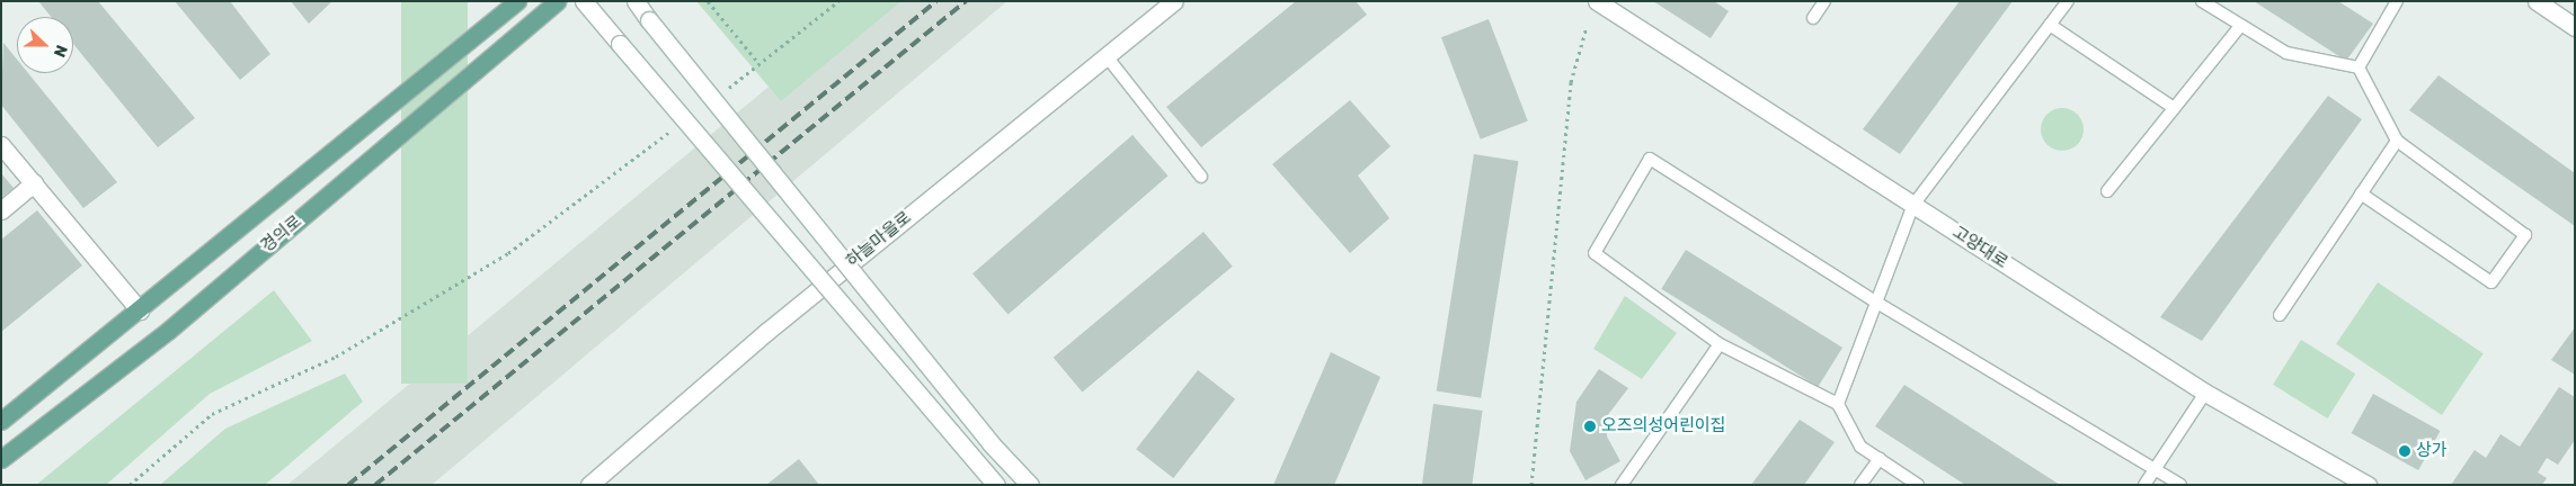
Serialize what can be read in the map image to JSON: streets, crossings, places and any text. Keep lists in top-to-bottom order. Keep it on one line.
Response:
{"streets":{"main road":["경의로","하늘마을로","고양대로"]},"places":["오즈의성어린이집","상가"],"north":"right"}
